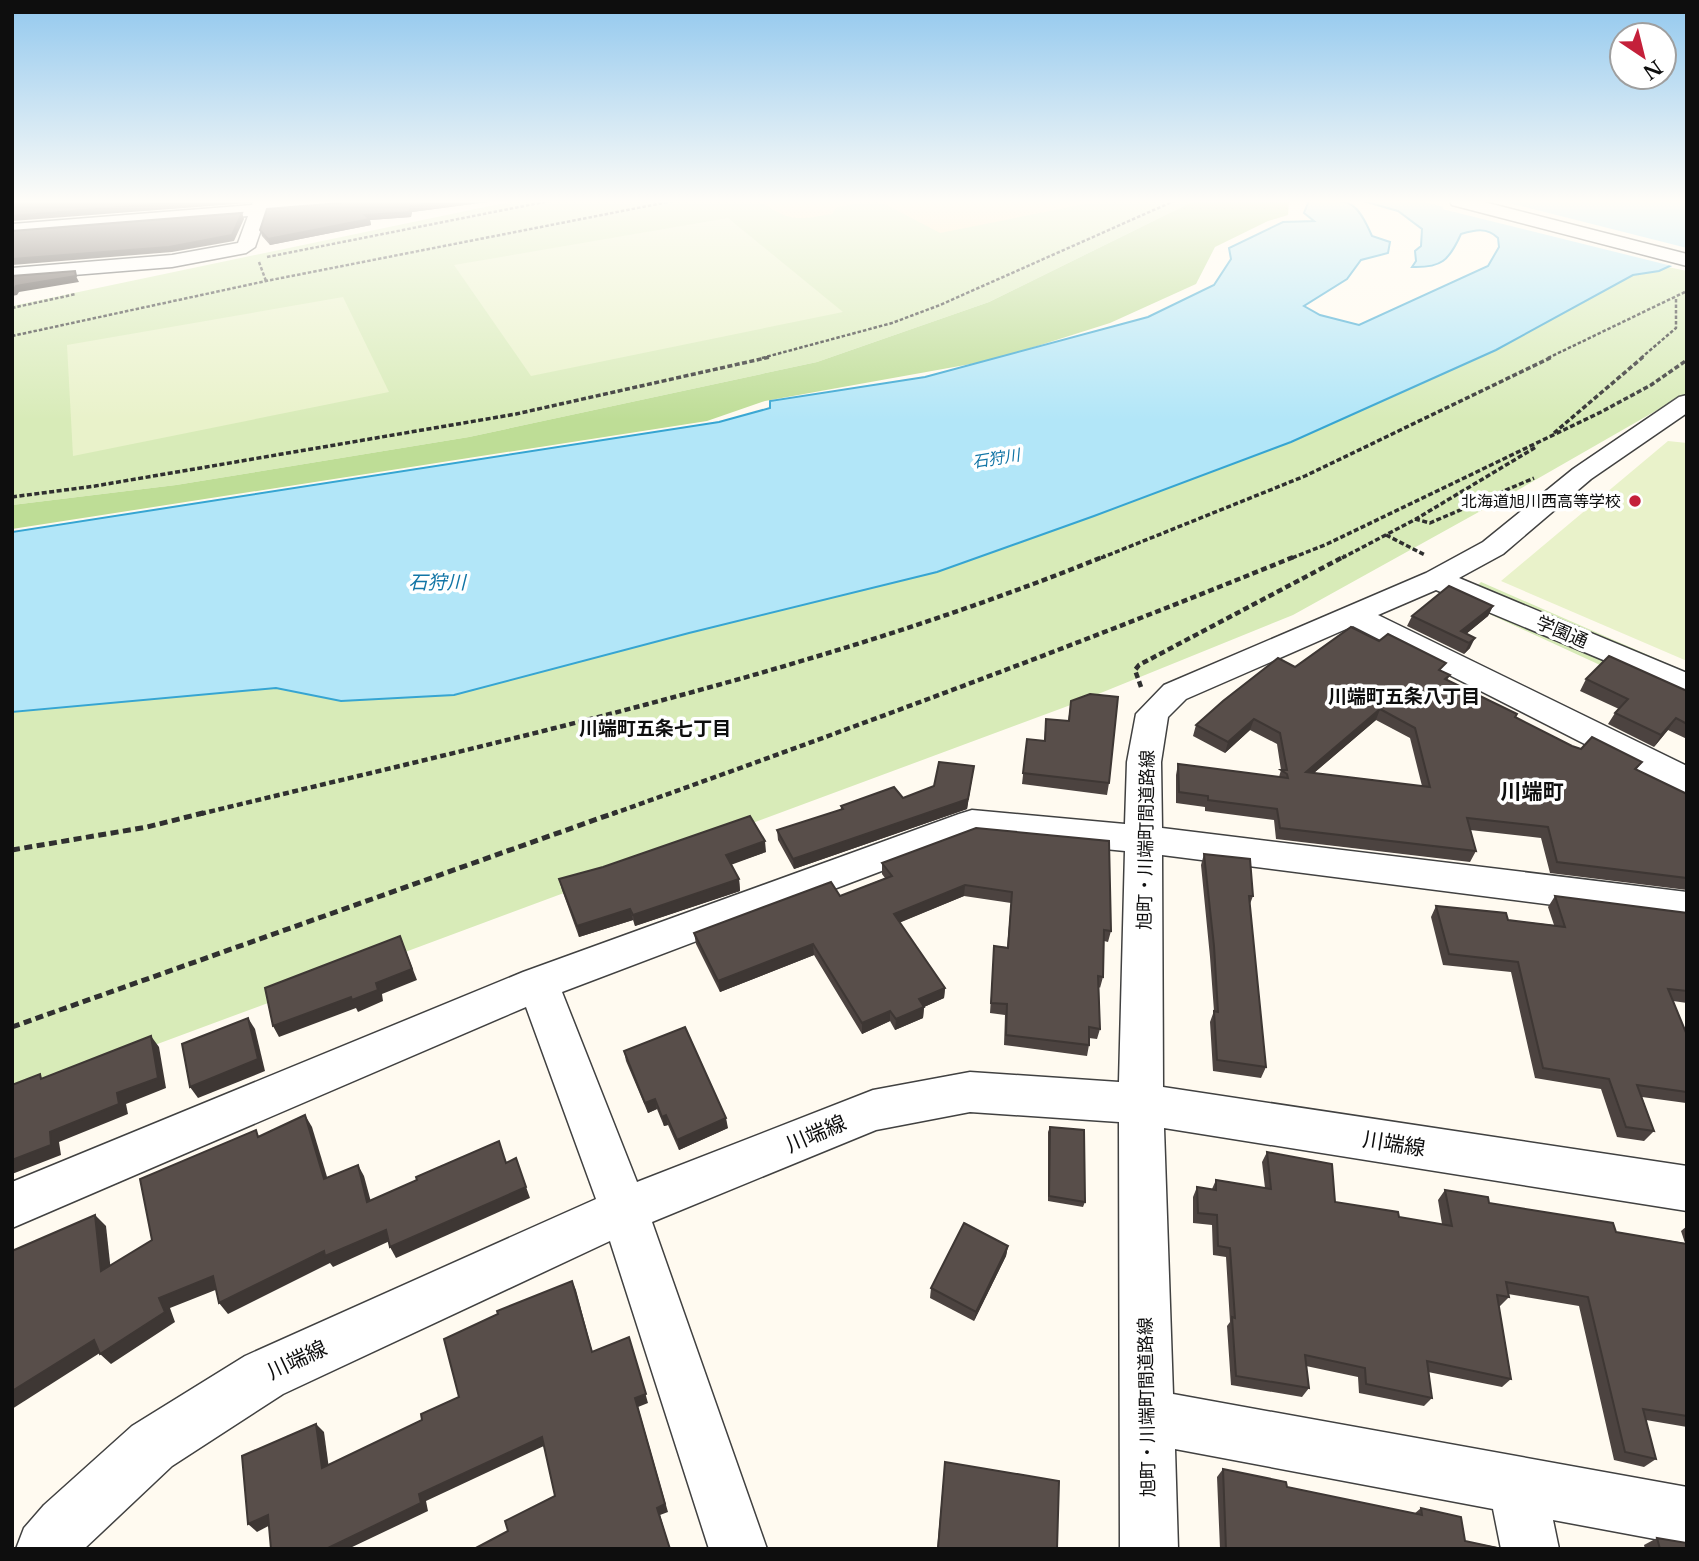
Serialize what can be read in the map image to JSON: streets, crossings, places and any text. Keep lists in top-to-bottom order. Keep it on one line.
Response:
{"streets":{"street":["学園通","旭町・川端町間道路線","川端線"]},"crossings":[["旭町・川端町間道路線","川端線"]],"districts":["川端町五条八丁目","川端町五条七丁目","川端町"],"water":["石狩川"],"places":["北海道旭川西高等学校"],"north":"bottom right"}
